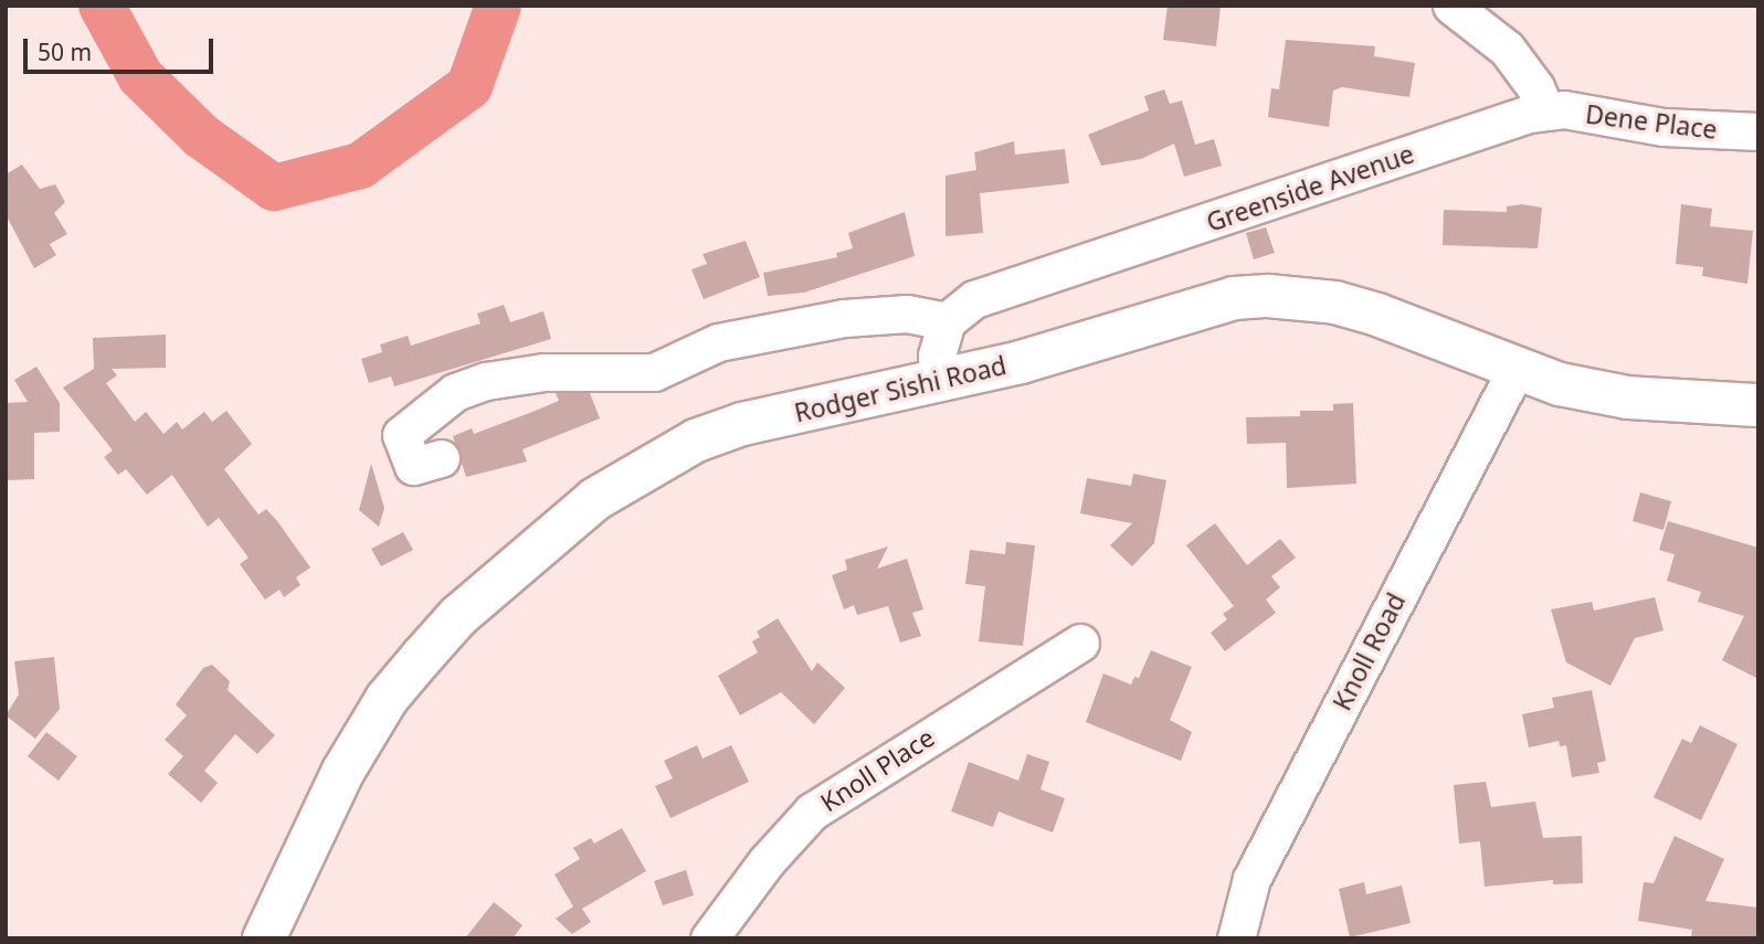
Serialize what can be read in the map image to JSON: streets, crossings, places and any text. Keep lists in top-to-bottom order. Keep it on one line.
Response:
{"streets":{"main road":["Rodger Sishi Road"],"street":["Dene Place","Greenside Avenue","Knoll Road","Knoll Place"]},"crossings":[["Dene Place","Greenside Avenue"],["Rodger Sishi Road","Knoll Road"]],"scale_bar":"50 m"}
